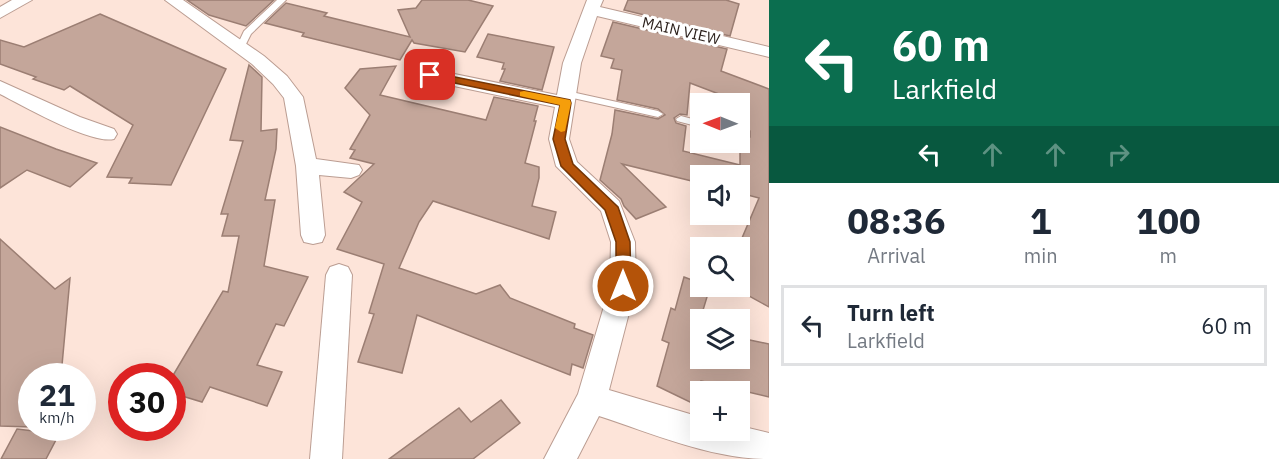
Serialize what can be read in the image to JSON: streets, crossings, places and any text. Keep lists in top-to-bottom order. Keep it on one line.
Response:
{"streets":{"street":["MAIN VIEW"]},"north":"left","page":{"turn":["60 m","Larkfield"],"map_buttons":"+","eta":["08:36","Arrival","1","min","100","m"],"list":[{"name":"Turn left","note":"Larkfield","value":"60 m"}],"speed":"21 km/h","limit":"30"}}
